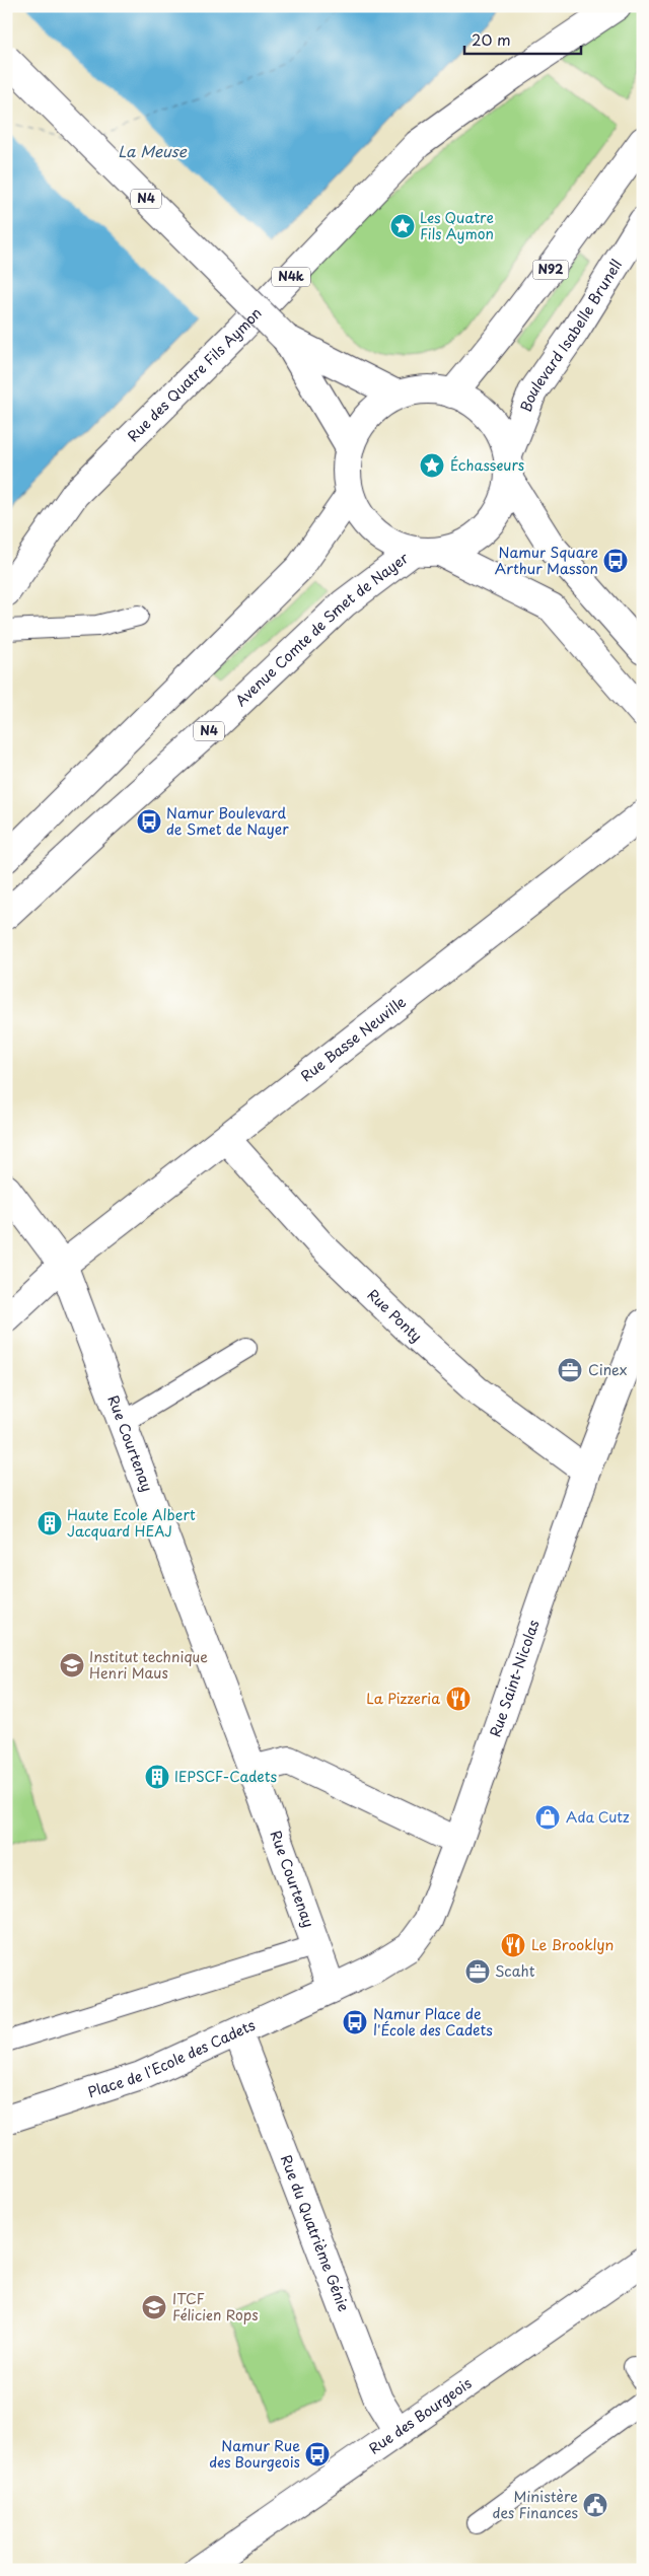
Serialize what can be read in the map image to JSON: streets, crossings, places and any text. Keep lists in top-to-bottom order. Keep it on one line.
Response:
{"streets":{"street":["N4","N92","N4k","Boulevard Isabelle Brunell","Rue des Quatre Fils Aymon","Avenue Comte de Smet de Nayer","Rue Basse Neuville","Rue Ponty","Rue Courtenay","Rue Saint-Nicolas","Place de l'Ecole des Cadets","Rue du Quatrième Génie","Rue des Bourgeois"]},"crossings":[["N4","N92"],["N4","Boulevard Isabelle Brunell"],["N4","Avenue Comte de Smet de Nayer"],["N92","Boulevard Isabelle Brunell"],["N92","Avenue Comte de Smet de Nayer"],["Boulevard Isabelle Brunell","Avenue Comte de Smet de Nayer"],["Rue Basse Neuville","Rue Ponty"],["Rue Basse Neuville","Rue Courtenay"],["Rue Ponty","Rue Saint-Nicolas"],["Rue Courtenay","Rue Saint-Nicolas"],["Rue Courtenay","Place de l'Ecole des Cadets"],["Rue Saint-Nicolas","Place de l'Ecole des Cadets"],["Place de l'Ecole des Cadets","Rue du Quatrième Génie"],["Rue du Quatrième Génie","Rue des Bourgeois"]],"water":["La Meuse"],"places":{"place":["Les Quatre Fils Aymon","Échasseurs"],"bus stop":["Namur Square Arthur Masson","Namur Boulevard de Smet de Nayer","Namur Place de l'École des Cadets","Namur Rue des Bourgeois"],"office":["Cinex","Scaht"],"building":["Haute Ecole Albert Jacquard HEAJ","IEPSCF-Cadets"],"school or university":["Institut technique Henri Maus","ITCF Félicien Rops"],"restaurant":["La Pizzeria","Le Brooklyn"],"shop":["Ada Cutz"],"public building":["Ministère des Finances"]},"scale_bar":"20 m"}
